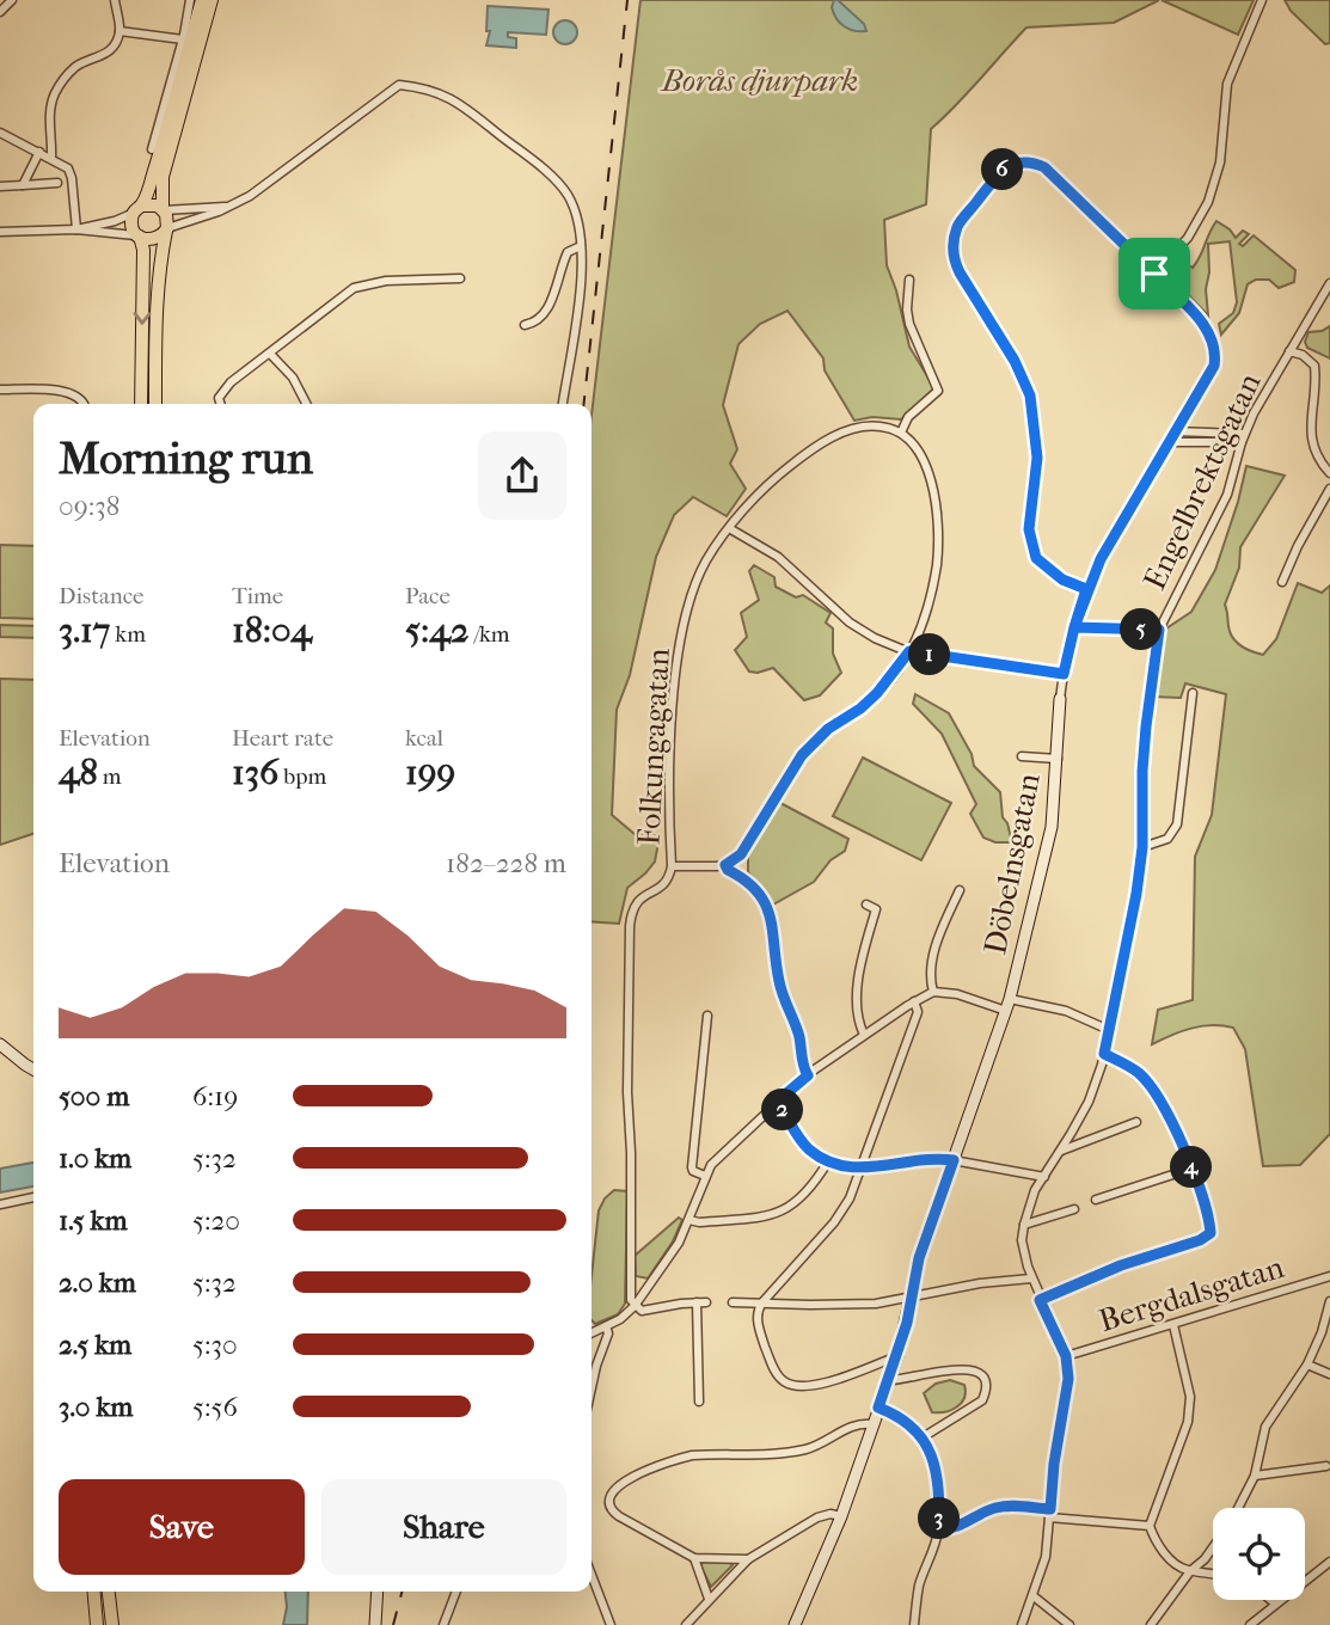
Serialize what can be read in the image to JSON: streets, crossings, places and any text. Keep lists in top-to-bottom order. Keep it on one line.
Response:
{"streets":{"street":["Engelbrektsgatan","Folkungagatan","Döbelnsgatan","Bergdalsgatan"]},"crossings":[["Engelbrektsgatan","Bergdalsgatan"]],"parks":["Borås djurpark"],"page":{"pins":["6","5","1","2","4","3"],"heading":["Morning run","09:38"],"stats":[["Distance","3.17 km"],["Time","18:04"],["Pace","5:42 /km"],["Elevation","48 m"],["Heart rate","136 bpm"],["kcal","199"]],"chart":["Elevation","182–228 m"],"list":[{"name":"500 m","note":"6:19"},{"name":"1.0 km","note":"5:32"},{"name":"1.5 km","note":"5:20"},{"name":"2.0 km","note":"5:32"},{"name":"2.5 km","note":"5:30"},{"name":"3.0 km","note":"5:56"}],"buttons":["Save","Share"]}}
